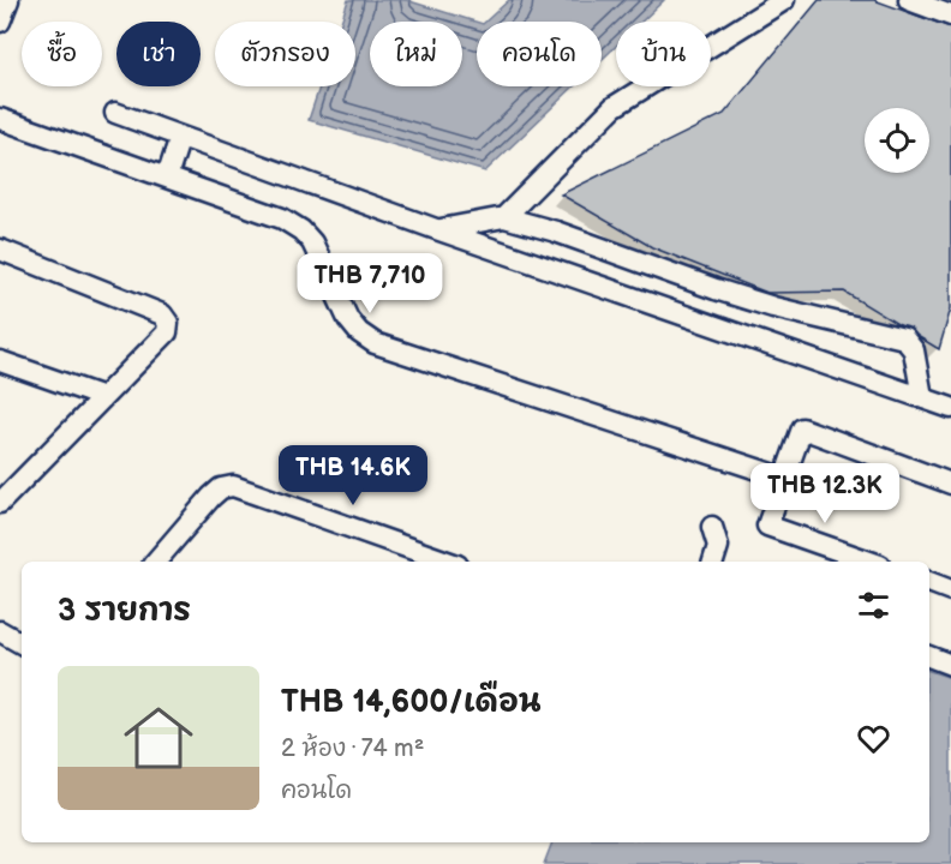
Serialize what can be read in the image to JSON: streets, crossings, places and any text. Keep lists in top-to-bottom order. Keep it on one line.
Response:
{"page":{"chip":["ซื้อ","เช่า","ตัวกรอง","ใหม่","คอนโด","บ้าน"],"price":["THB 7,710","THB 14.6K","THB 12.3K"],"heading":"3 รายการ","list":[{"name":"THB 14,600/เดือน","note":"2 ห้อง · 74 m² · คอนโด"}]}}
